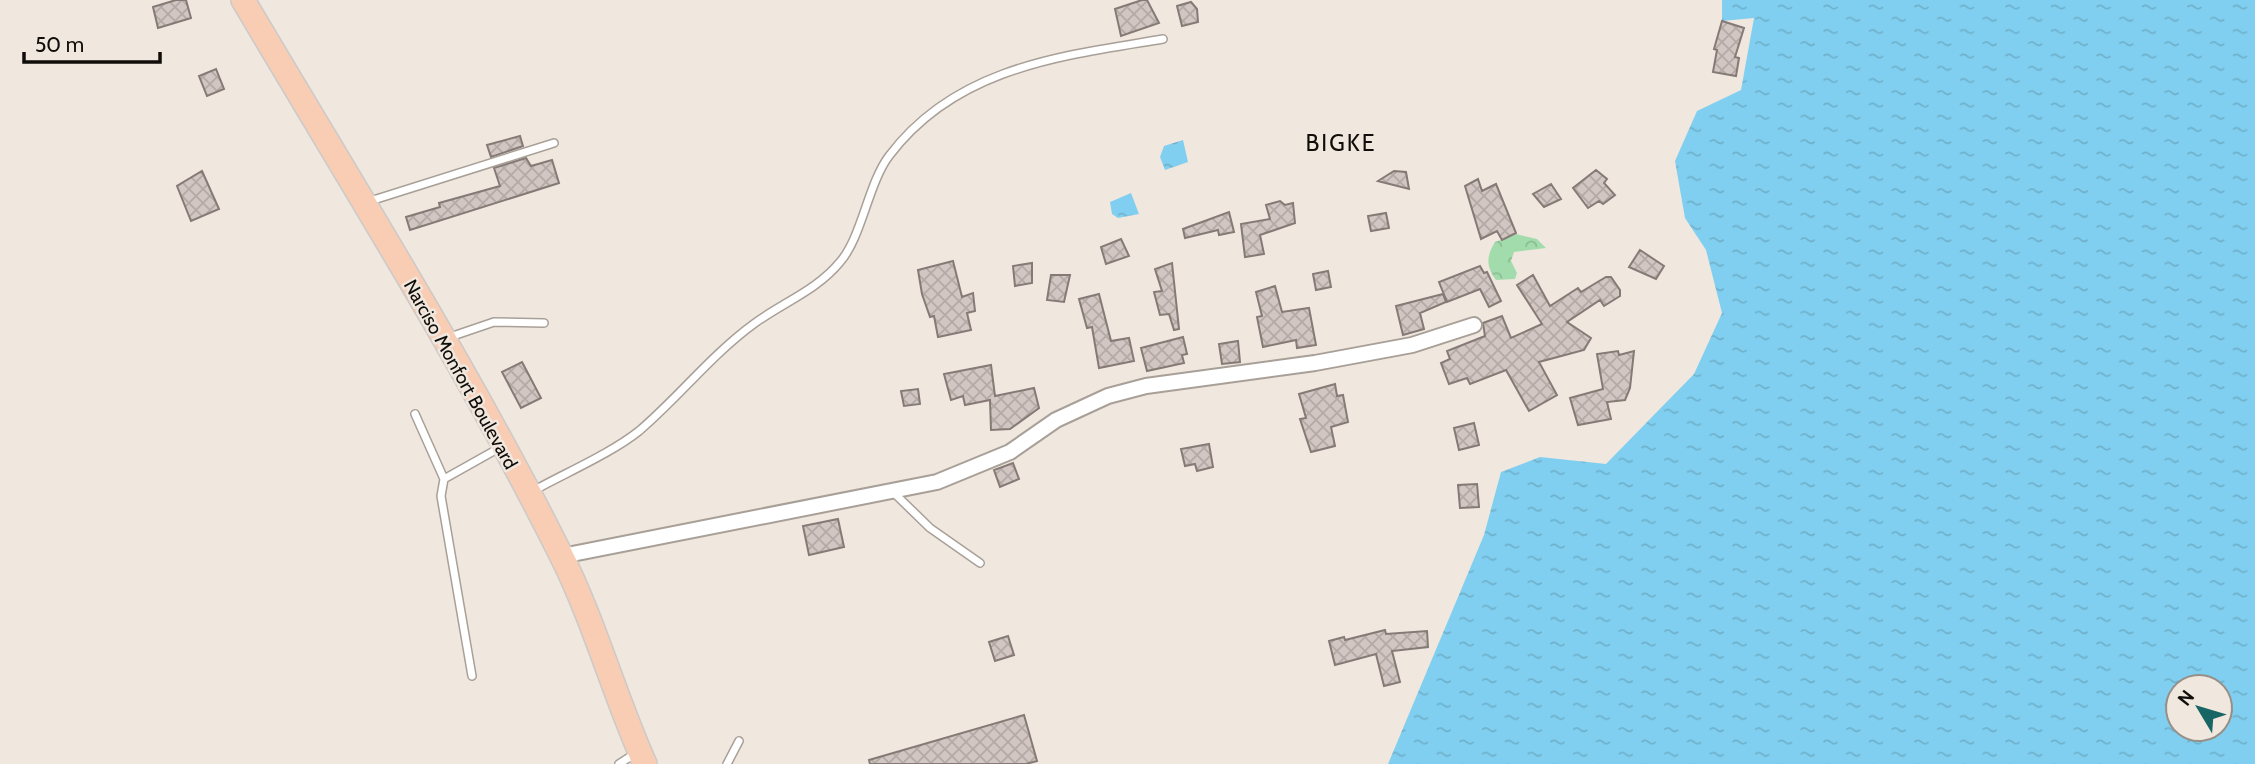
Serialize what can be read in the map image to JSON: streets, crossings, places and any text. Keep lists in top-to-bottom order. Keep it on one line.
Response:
{"streets":{"main road":["Narciso Monfort Boulevard"]},"districts":["BIGKE"],"scale_bar":"50 m","north":"top left"}
